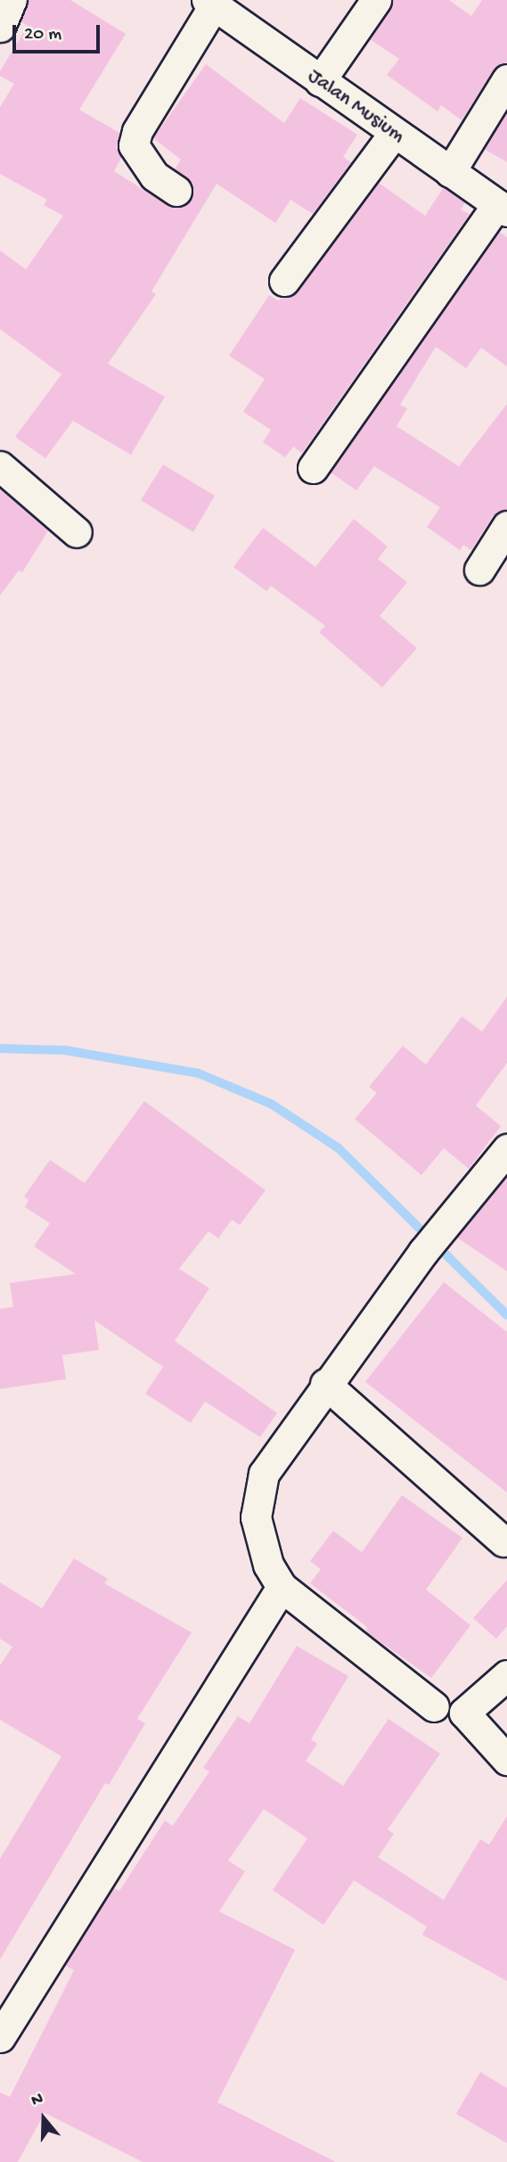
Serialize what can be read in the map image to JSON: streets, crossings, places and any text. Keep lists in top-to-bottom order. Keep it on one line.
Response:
{"streets":{"street":["Jalan Musium"]},"scale_bar":"20 m","north":"top"}
